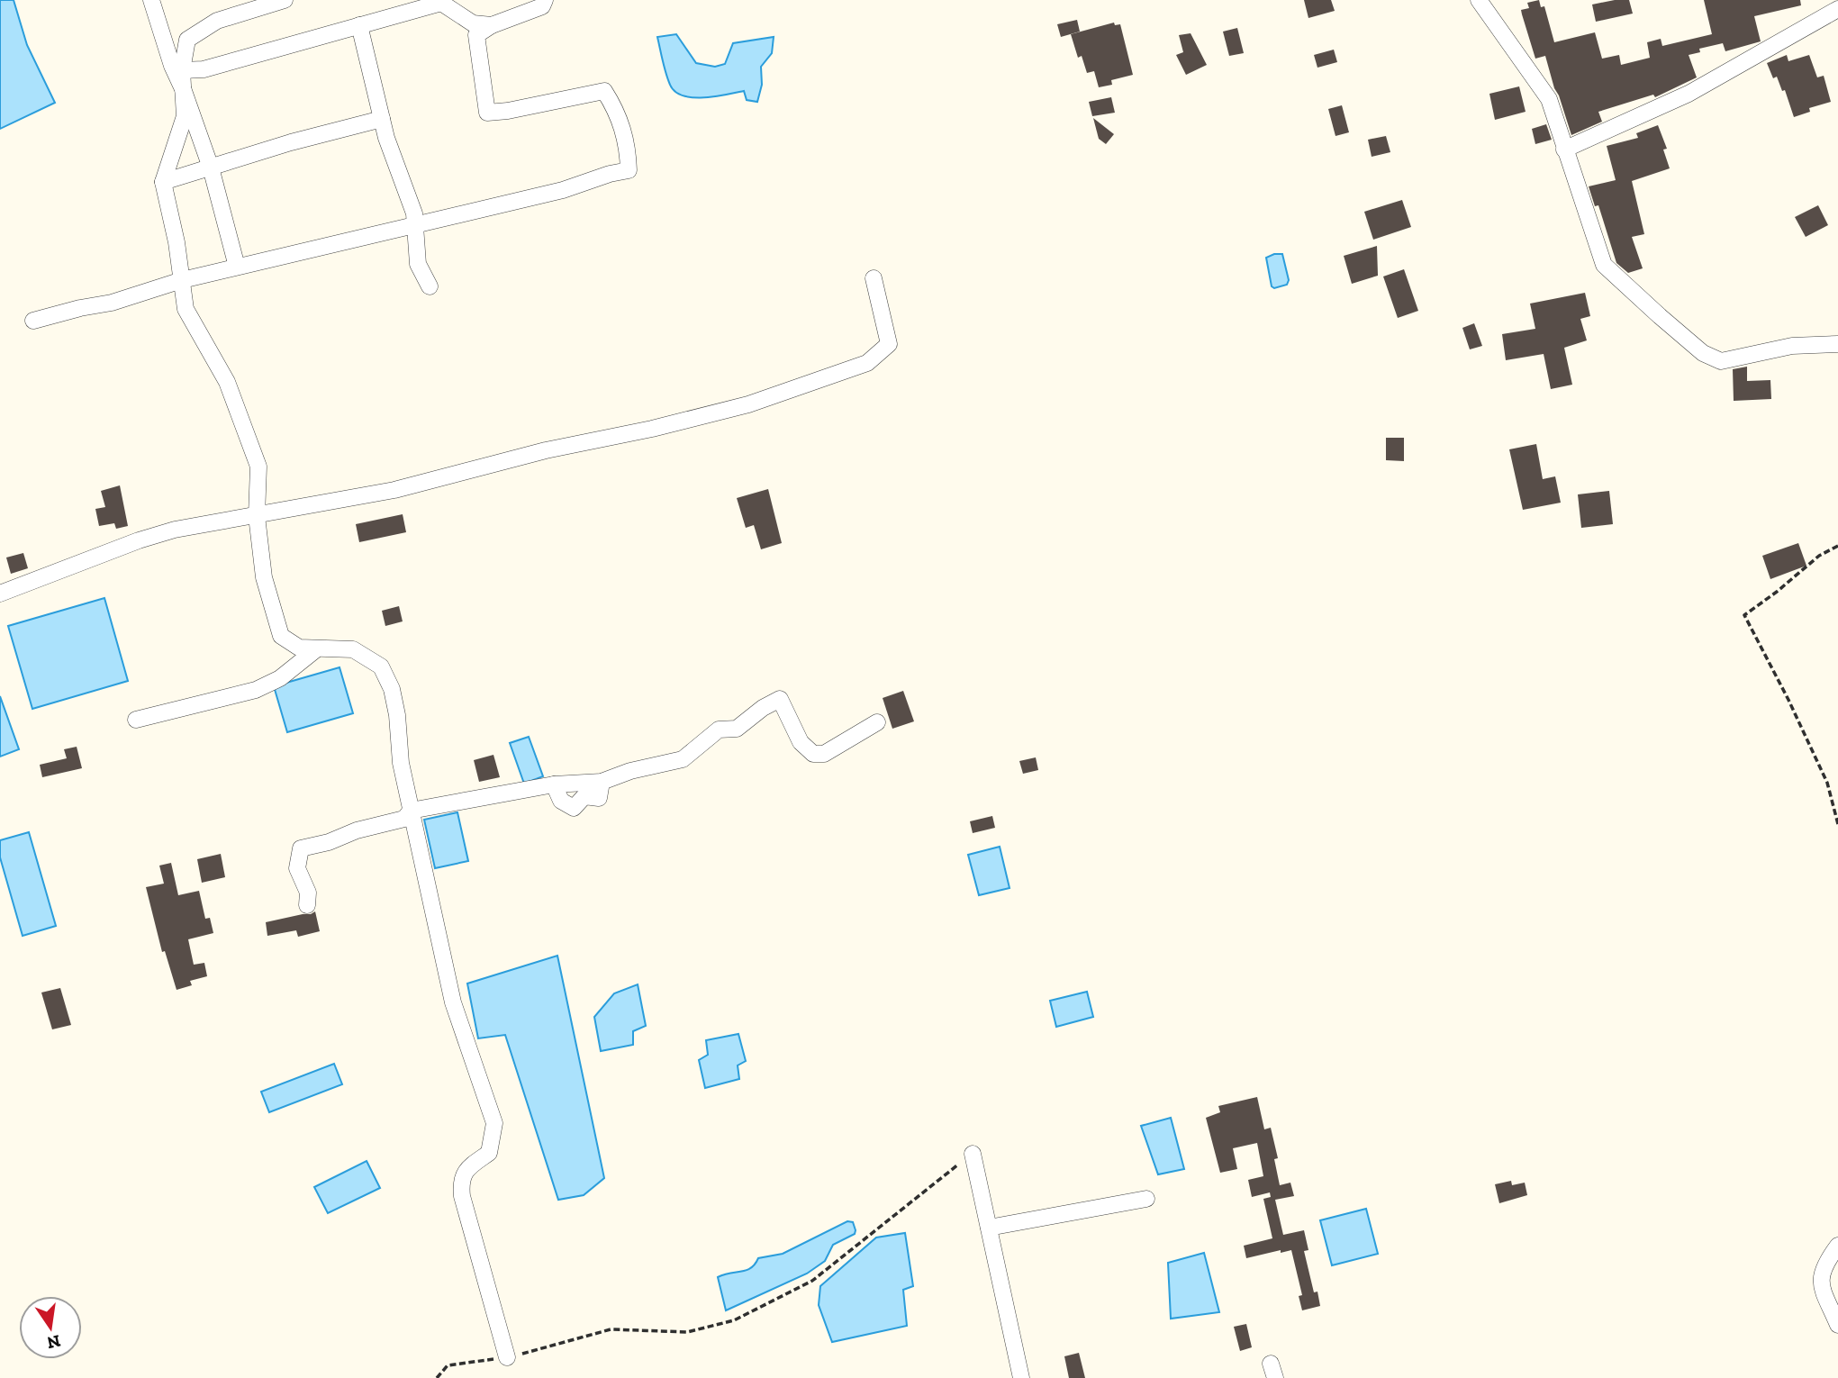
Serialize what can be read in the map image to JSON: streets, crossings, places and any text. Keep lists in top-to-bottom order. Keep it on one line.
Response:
{"north":"bottom"}
